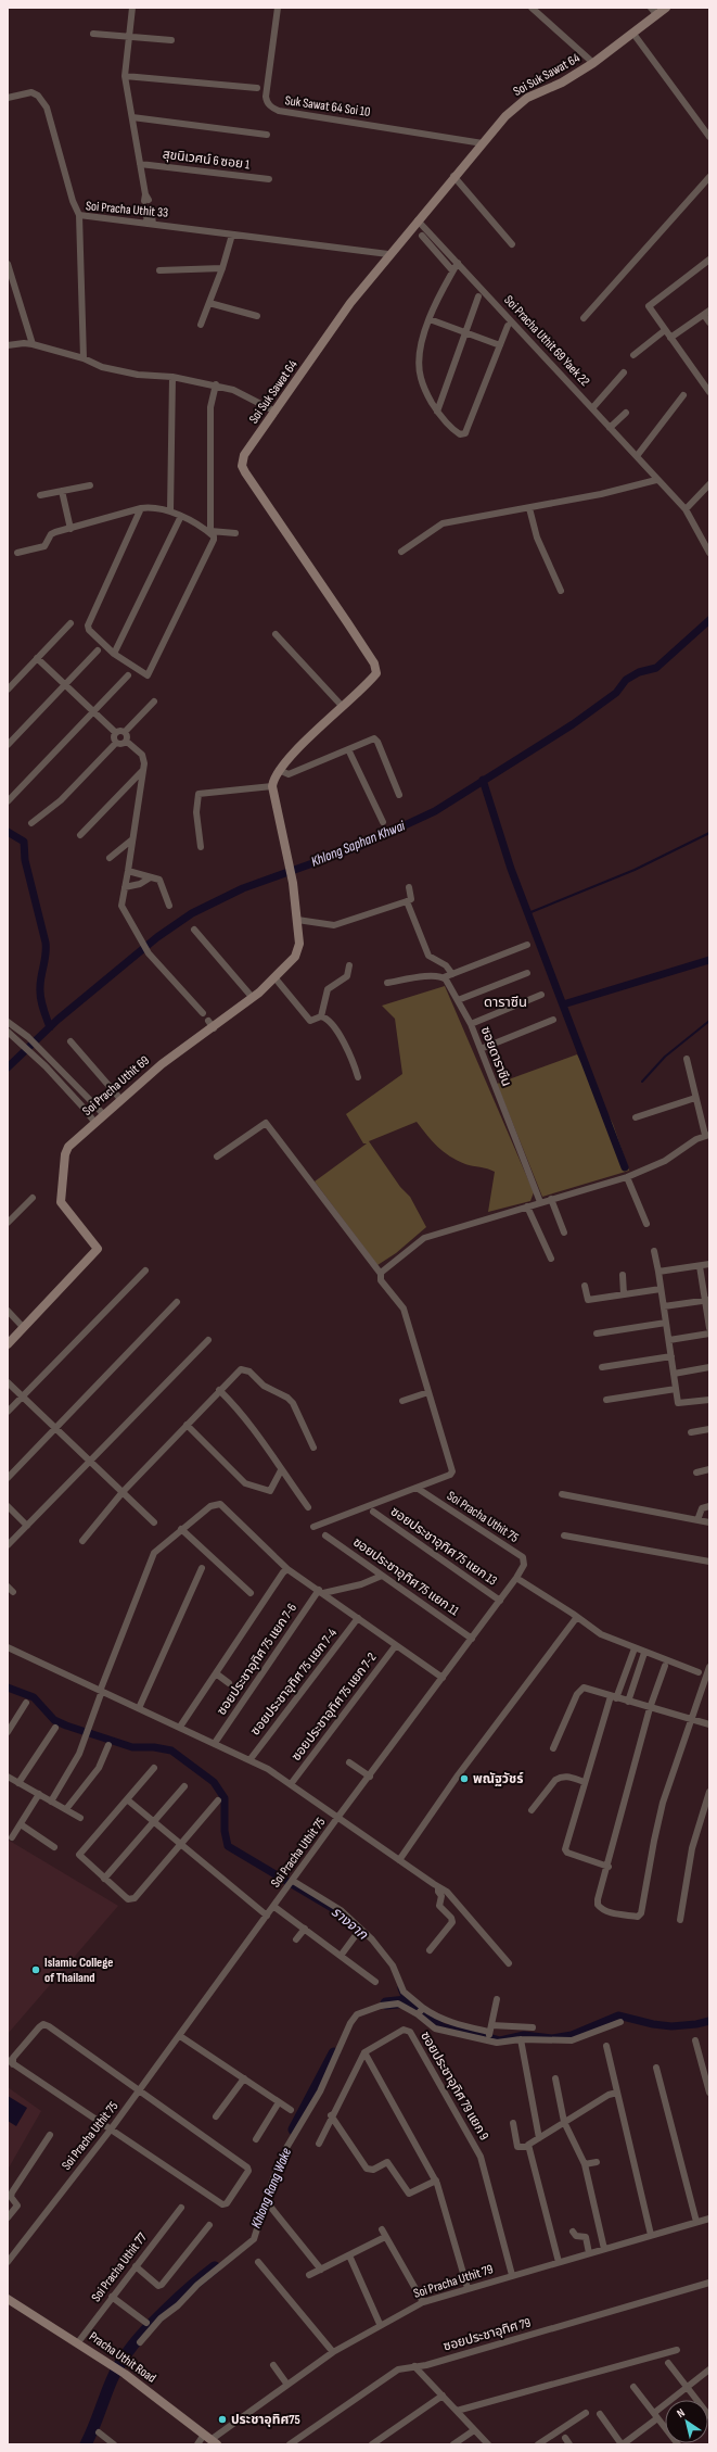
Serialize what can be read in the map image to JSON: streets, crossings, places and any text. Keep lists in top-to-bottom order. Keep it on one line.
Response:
{"streets":{"street":["Soi Suk Sawat 64","Suk Sawat 64 Soi 10","สุขนิเวศน์ 6 ซอย 1","Soi Pracha Uthit 33","Soi Pracha Uthit 69 Yaek 22","ซอยดาราซีน","Soi Pracha Uthit 69","Soi Pracha Uthit 75","ซอยประชาอุทิศ 75 แยก 13","ซอยประชาอุทิศ 75 แยก 11","ซอยประชาอุทิศ 75 แยก 7-6","ซอยประชาอุทิศ 75 แยก 7-4","ซอยประชาอุทิศ 75 แยก 7-2","ซอยประชาอุทิศ 79 แยก 9","Soi Pracha Uthit 77","Soi Pracha Uthit 79","ซอยประชาอุทิศ 79","Pracha Uthit Road"]},"crossings":[["Soi Suk Sawat 64","Suk Sawat 64 Soi 10"],["Soi Suk Sawat 64","Soi Pracha Uthit 33"],["Soi Suk Sawat 64","Soi Pracha Uthit 69 Yaek 22"],["Soi Suk Sawat 64","Soi Pracha Uthit 69"],["Soi Pracha Uthit 75","ซอยประชาอุทิศ 75 แยก 13"],["Soi Pracha Uthit 75","ซอยประชาอุทิศ 75 แยก 11"],["ซอยประชาอุทิศ 79 แยก 9","Soi Pracha Uthit 79"],["Soi Pracha Uthit 77","Pracha Uthit Road"],["Soi Pracha Uthit 79","Pracha Uthit Road"]],"districts":["ดาราซีน"],"water":["Khlong Saphan Khwai","รางจาก","Khlong Rang Wake"],"places":["พณัฐวัชร์","Islamic College of Thailand","ประชาอุทิศ75"],"north":"top left"}
